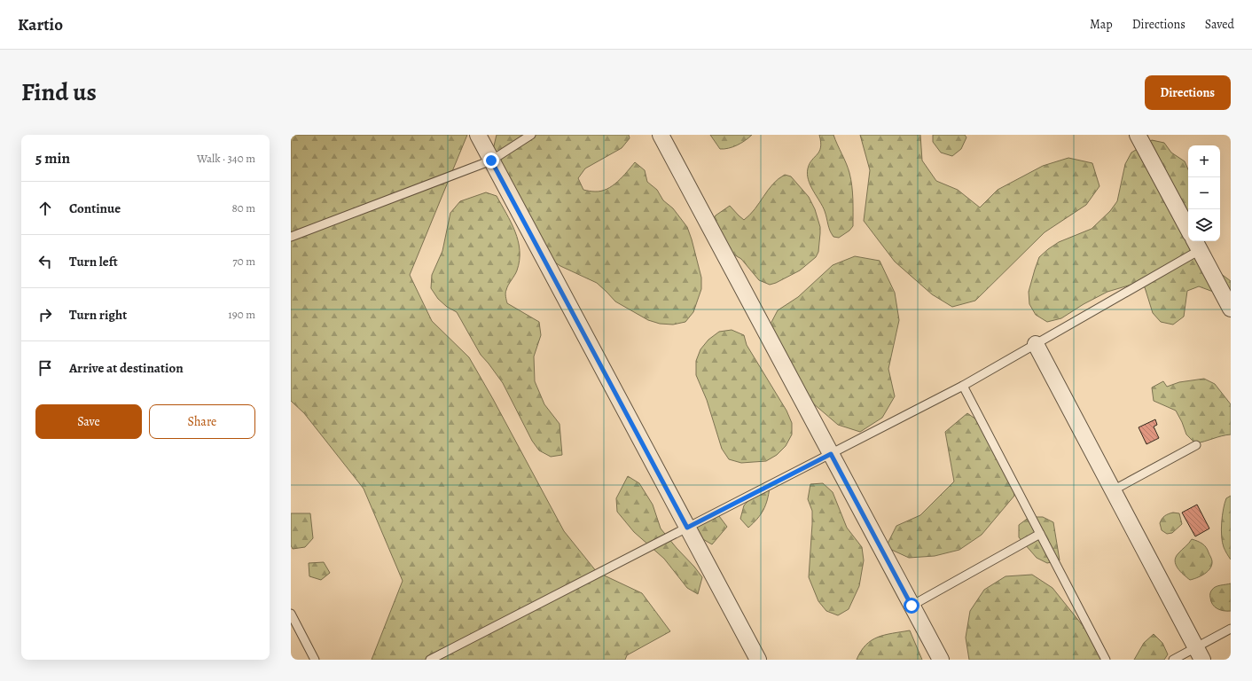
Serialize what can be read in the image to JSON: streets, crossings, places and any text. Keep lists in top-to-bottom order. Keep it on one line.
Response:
{"page":{"header":"Kartio","nav":["Map","Directions","Saved"],"title":"Find us","buttons":["Directions",["Save","Share"]],"heading":["5 min","Walk · 340 m"],"map_buttons":["+","−"],"list":[["Continue","80 m"],["Turn left","70 m"],["Turn right","190 m"],"Arrive at destination"]}}
